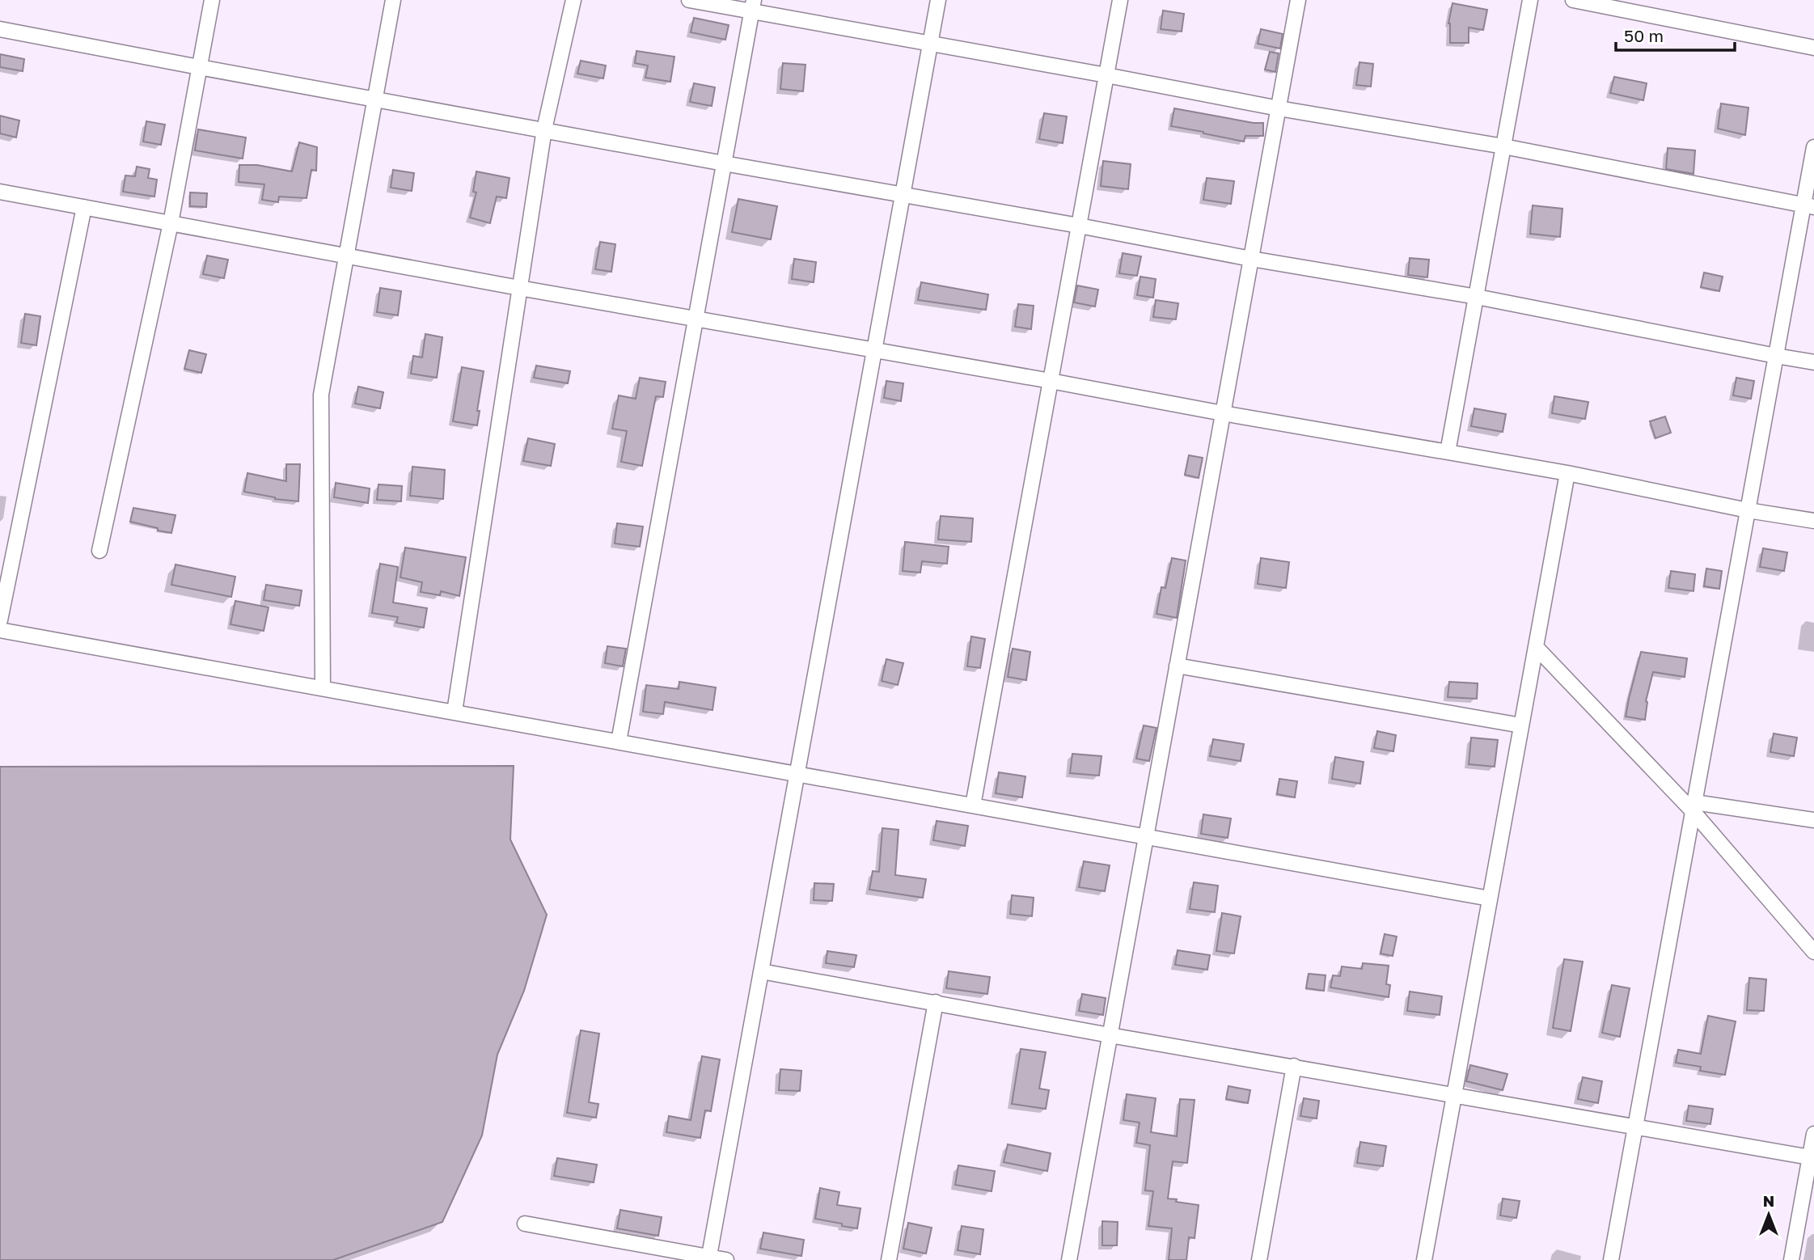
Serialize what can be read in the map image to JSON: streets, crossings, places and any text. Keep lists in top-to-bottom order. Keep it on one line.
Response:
{"scale_bar":"50 m","north":"top"}
